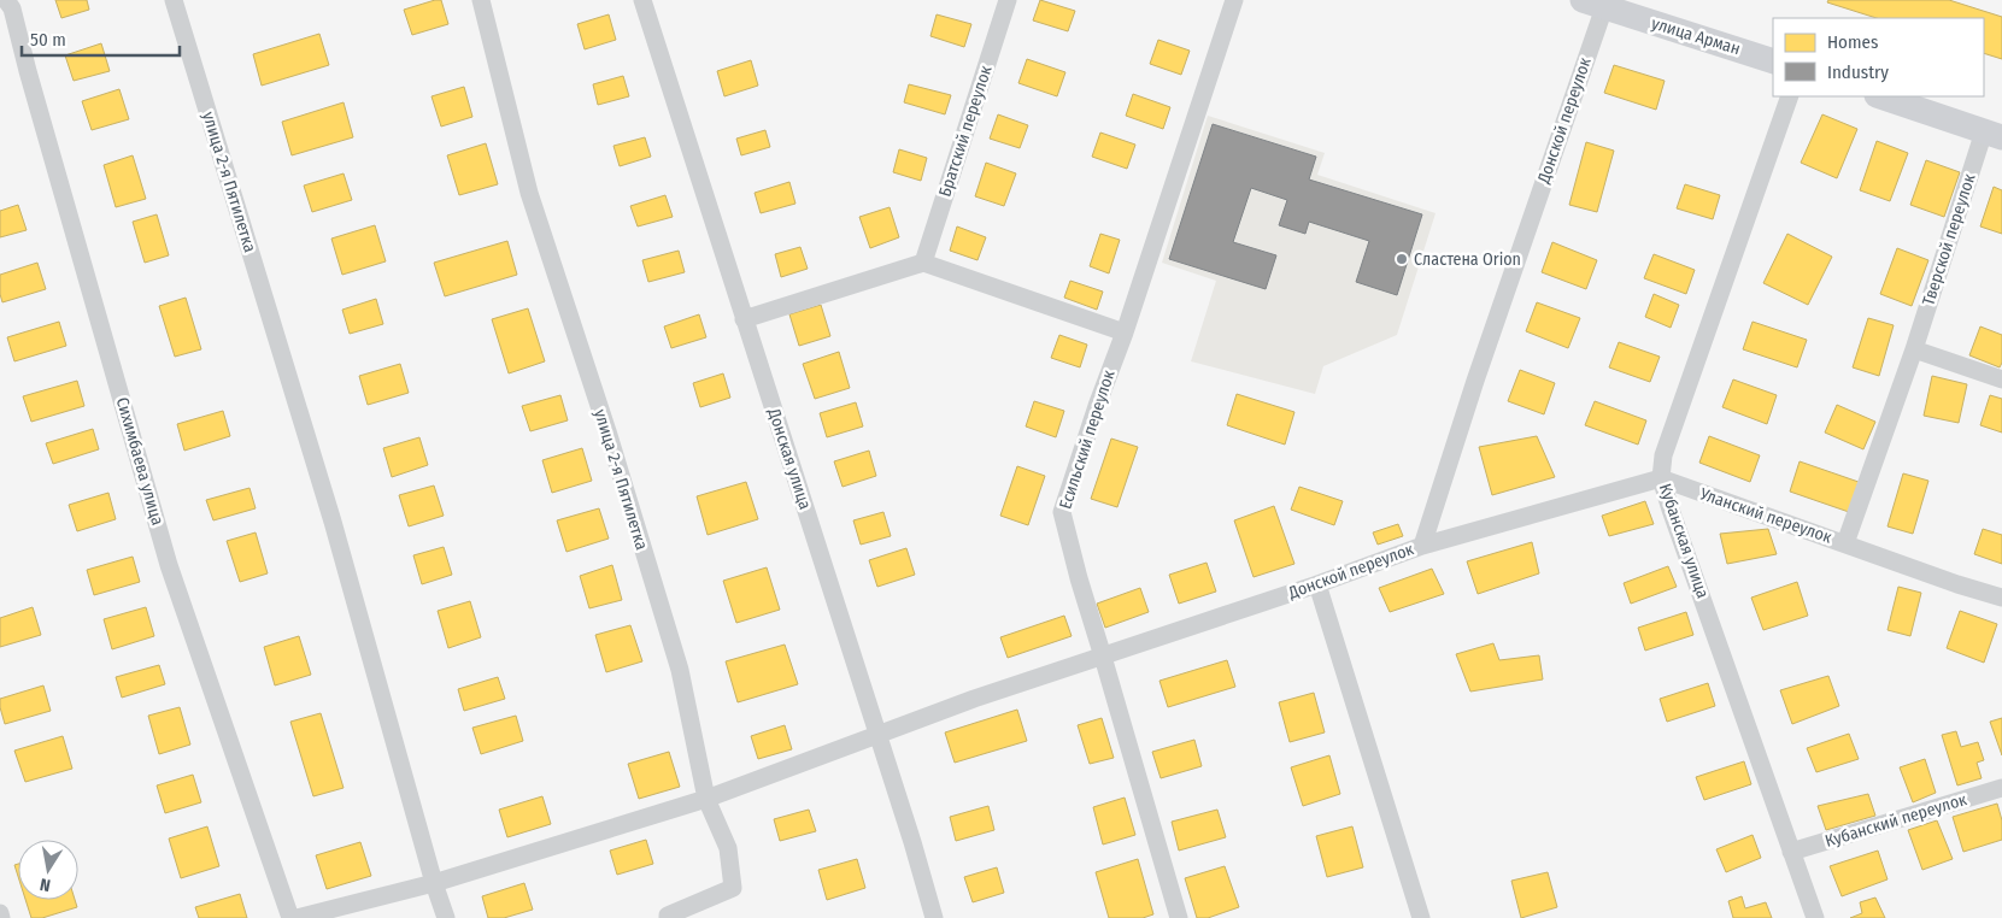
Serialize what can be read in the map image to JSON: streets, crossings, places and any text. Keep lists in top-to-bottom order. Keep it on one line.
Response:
{"streets":{"street":["улица Арман","Донской переулок","Братский переулок","улица 2-я Пятилетка","Тверской переулок","Есильский переулок","Донская улица","Сихимбаева улица","Уланский переулок","Кубанская улица","Кубанский переулок"]},"crossings":[["улица Арман","Донской переулок"],["Донской переулок","улица 2-я Пятилетка"],["Донской переулок","Есильский переулок"],["Донской переулок","Донская улица"],["Тверской переулок","Уланский переулок"],["Уланский переулок","Кубанская улица"],["Кубанская улица","Кубанский переулок"]],"places":["Сластена Orion"],"legend":["Homes","Industry"],"scale_bar":"50 m","north":"bottom"}
